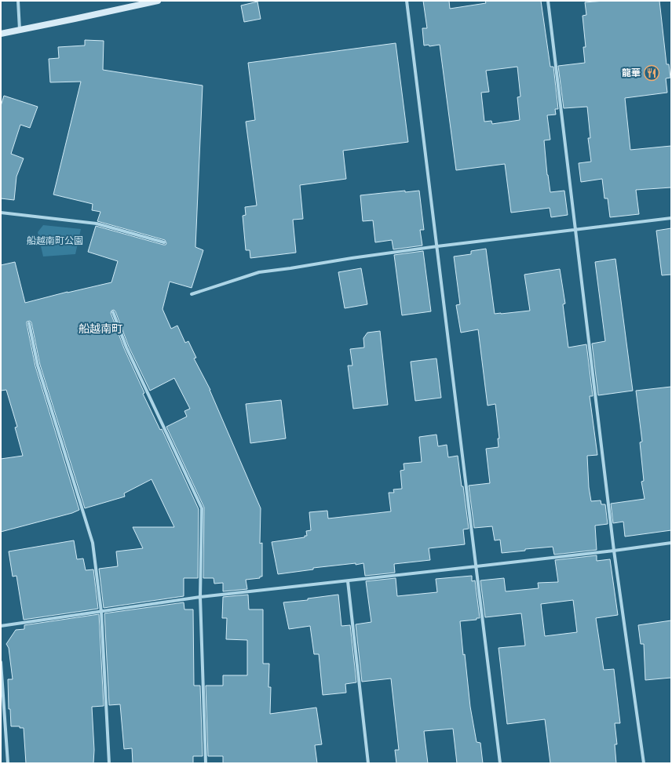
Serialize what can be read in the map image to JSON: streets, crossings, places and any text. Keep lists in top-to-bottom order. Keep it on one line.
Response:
{"districts":["船越南町"],"parks":["船越南町公園"],"places":{"restaurant":["龍華"]}}
